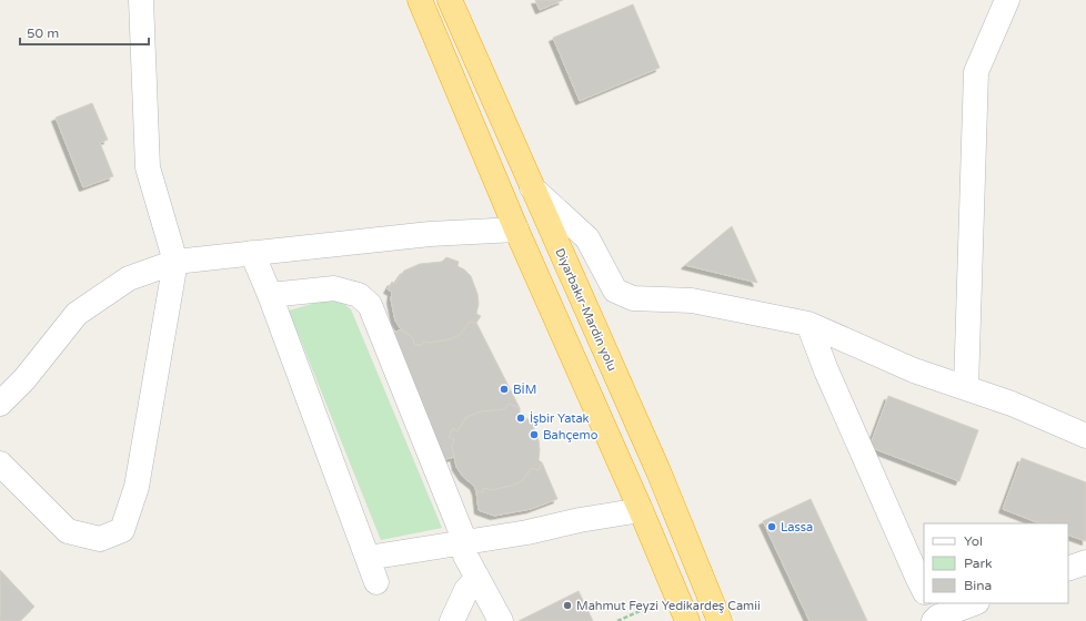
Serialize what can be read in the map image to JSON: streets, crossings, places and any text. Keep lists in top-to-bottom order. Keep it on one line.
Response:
{"streets":{"highway":["Diyarbakır-Mardin yolu"]},"places":["BİM","İşbir Yatak","Bahçemo","Lassa","Mahmut Feyzi Yedikardeş Camii"],"legend":["Yol","Park","Bina"],"scale_bar":"50 m"}
